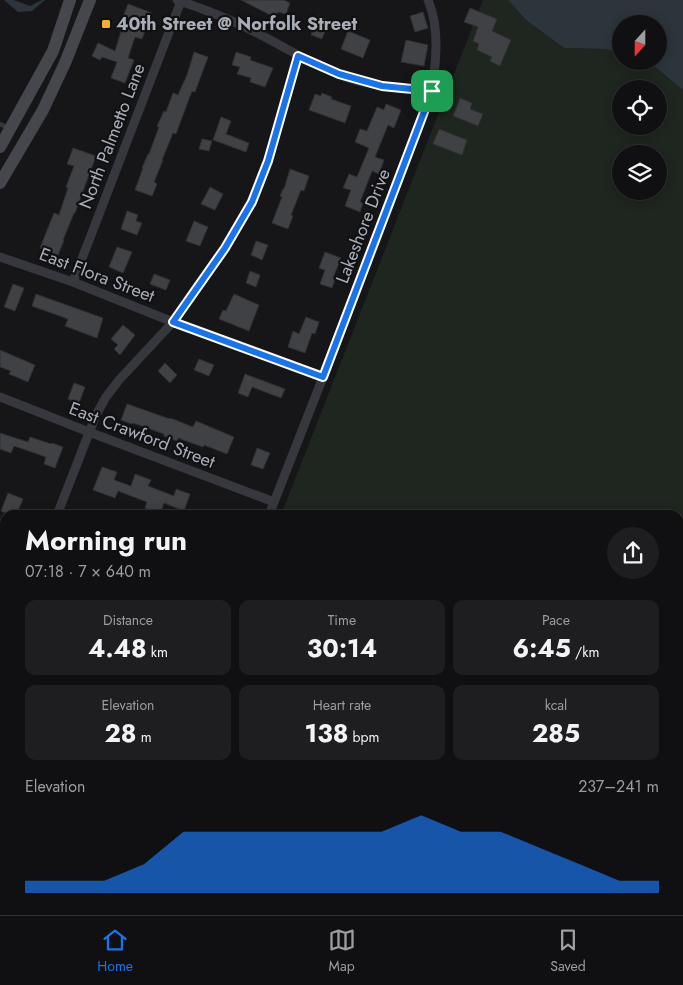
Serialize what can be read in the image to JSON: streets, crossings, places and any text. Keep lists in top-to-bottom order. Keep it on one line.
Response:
{"streets":{"street":["North Palmetto Lane","Lakeshore Drive","East Flora Street","East Crawford Street"]},"crossings":[["North Palmetto Lane","East Flora Street"],["Lakeshore Drive","East Flora Street"],["Lakeshore Drive","East Crawford Street"]],"places":{"transit":["40th Street @ Norfolk Street"]},"north":"bottom","page":{"heading":["Morning run","07:18 · 7 × 640 m"],"stats":[["Distance","4.48 km"],["Time","30:14"],["Pace","6:45 /km"],["Elevation","28 m"],["Heart rate","138 bpm"],["kcal","285"]],"chart":["Elevation","237–241 m"],"tabs":["Home","Map","Saved"]}}
